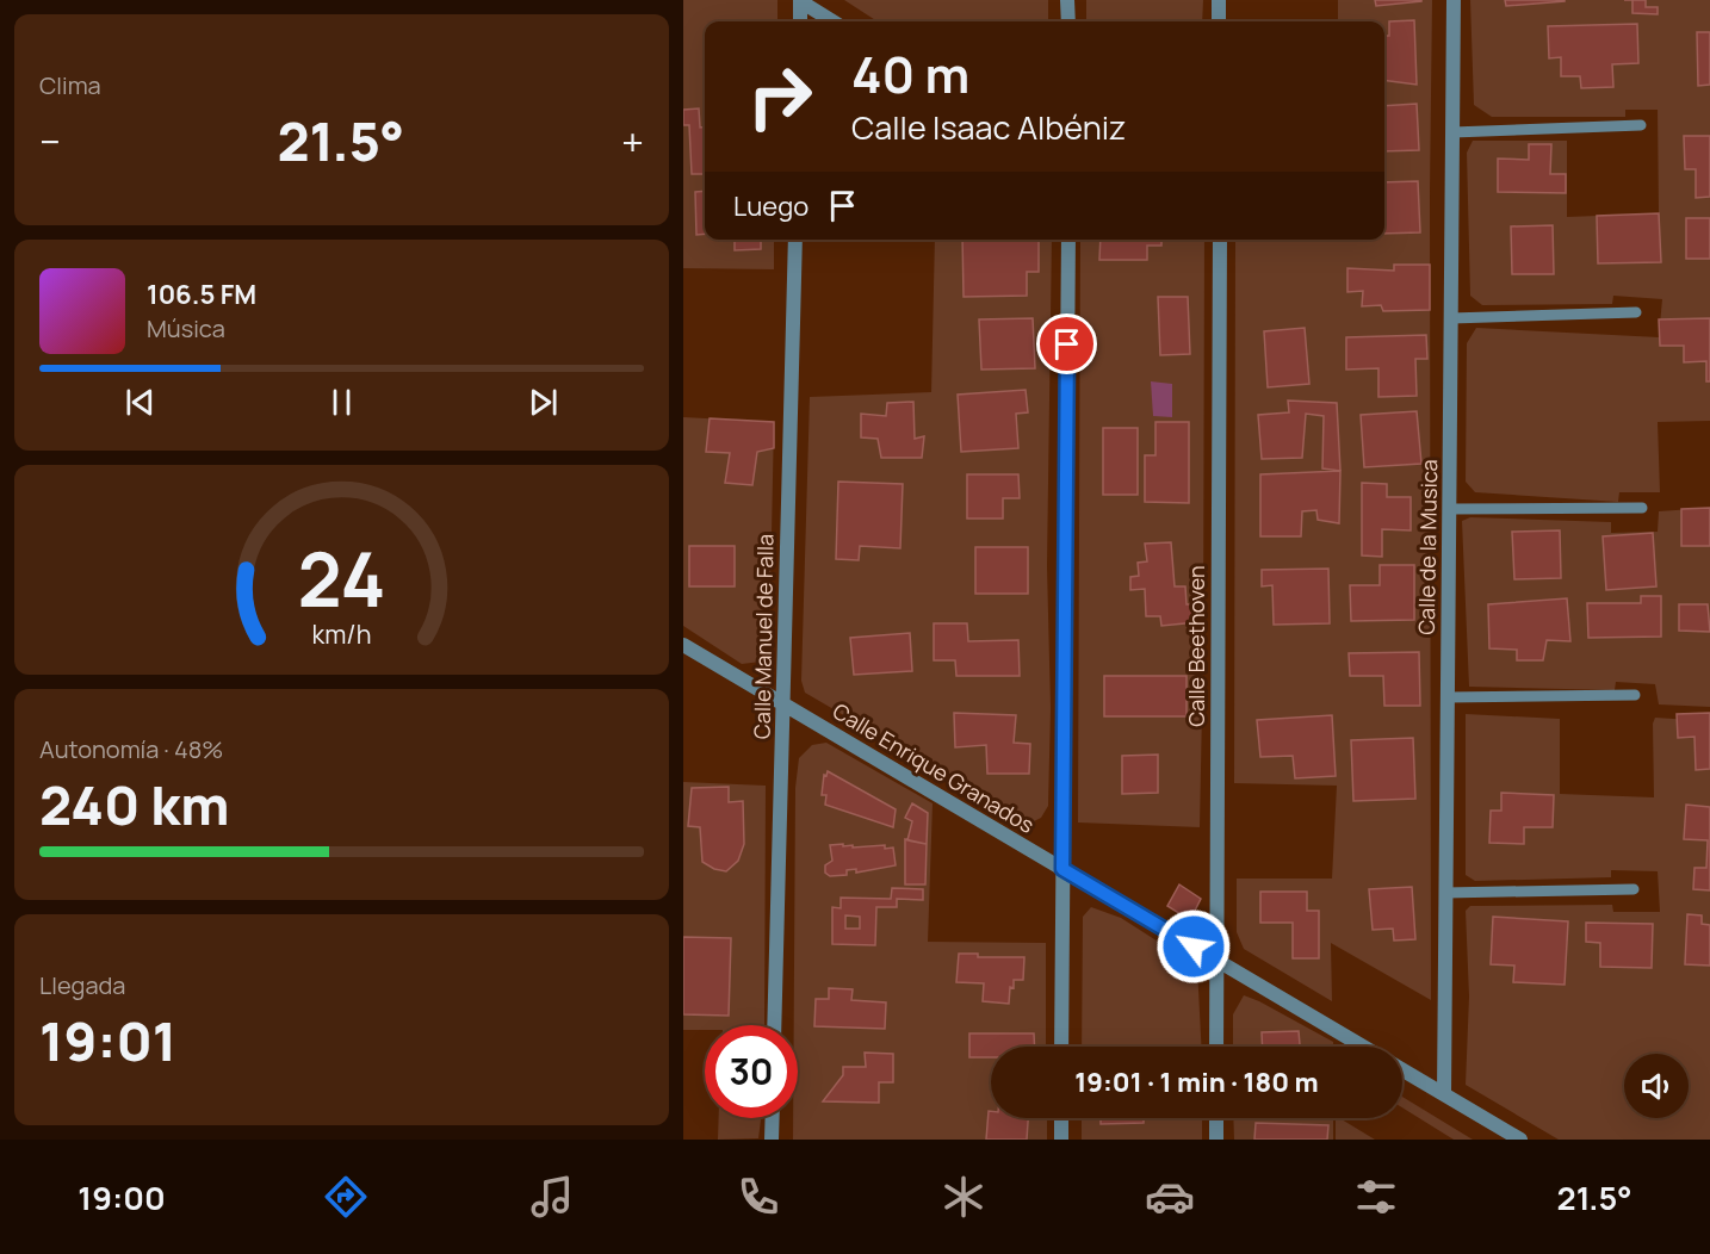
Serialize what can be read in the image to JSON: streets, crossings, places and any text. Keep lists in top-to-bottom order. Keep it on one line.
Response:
{"streets":{"street":["Calle de la Musica","Calle Manuel de Falla","Calle Beethoven","Calle Enrique Granados"]},"crossings":[["Calle Manuel de Falla","Calle Enrique Granados"],["Calle Beethoven","Calle Enrique Granados"]],"page":{"tile":["Clima",["Autonomía · 48%","240 km"],["Llegada","19:01"]],"turn":["40 m","Calle Isaac Albéniz"],"heat":["−","21.5°","+"],"then":"Luego","song":["106.5 FM","Música"],"limit":"30","trip":"19:01 · 1 min · 180 m","tabs":["19:00","21.5°"],"gauge":["24","km/h"]}}
